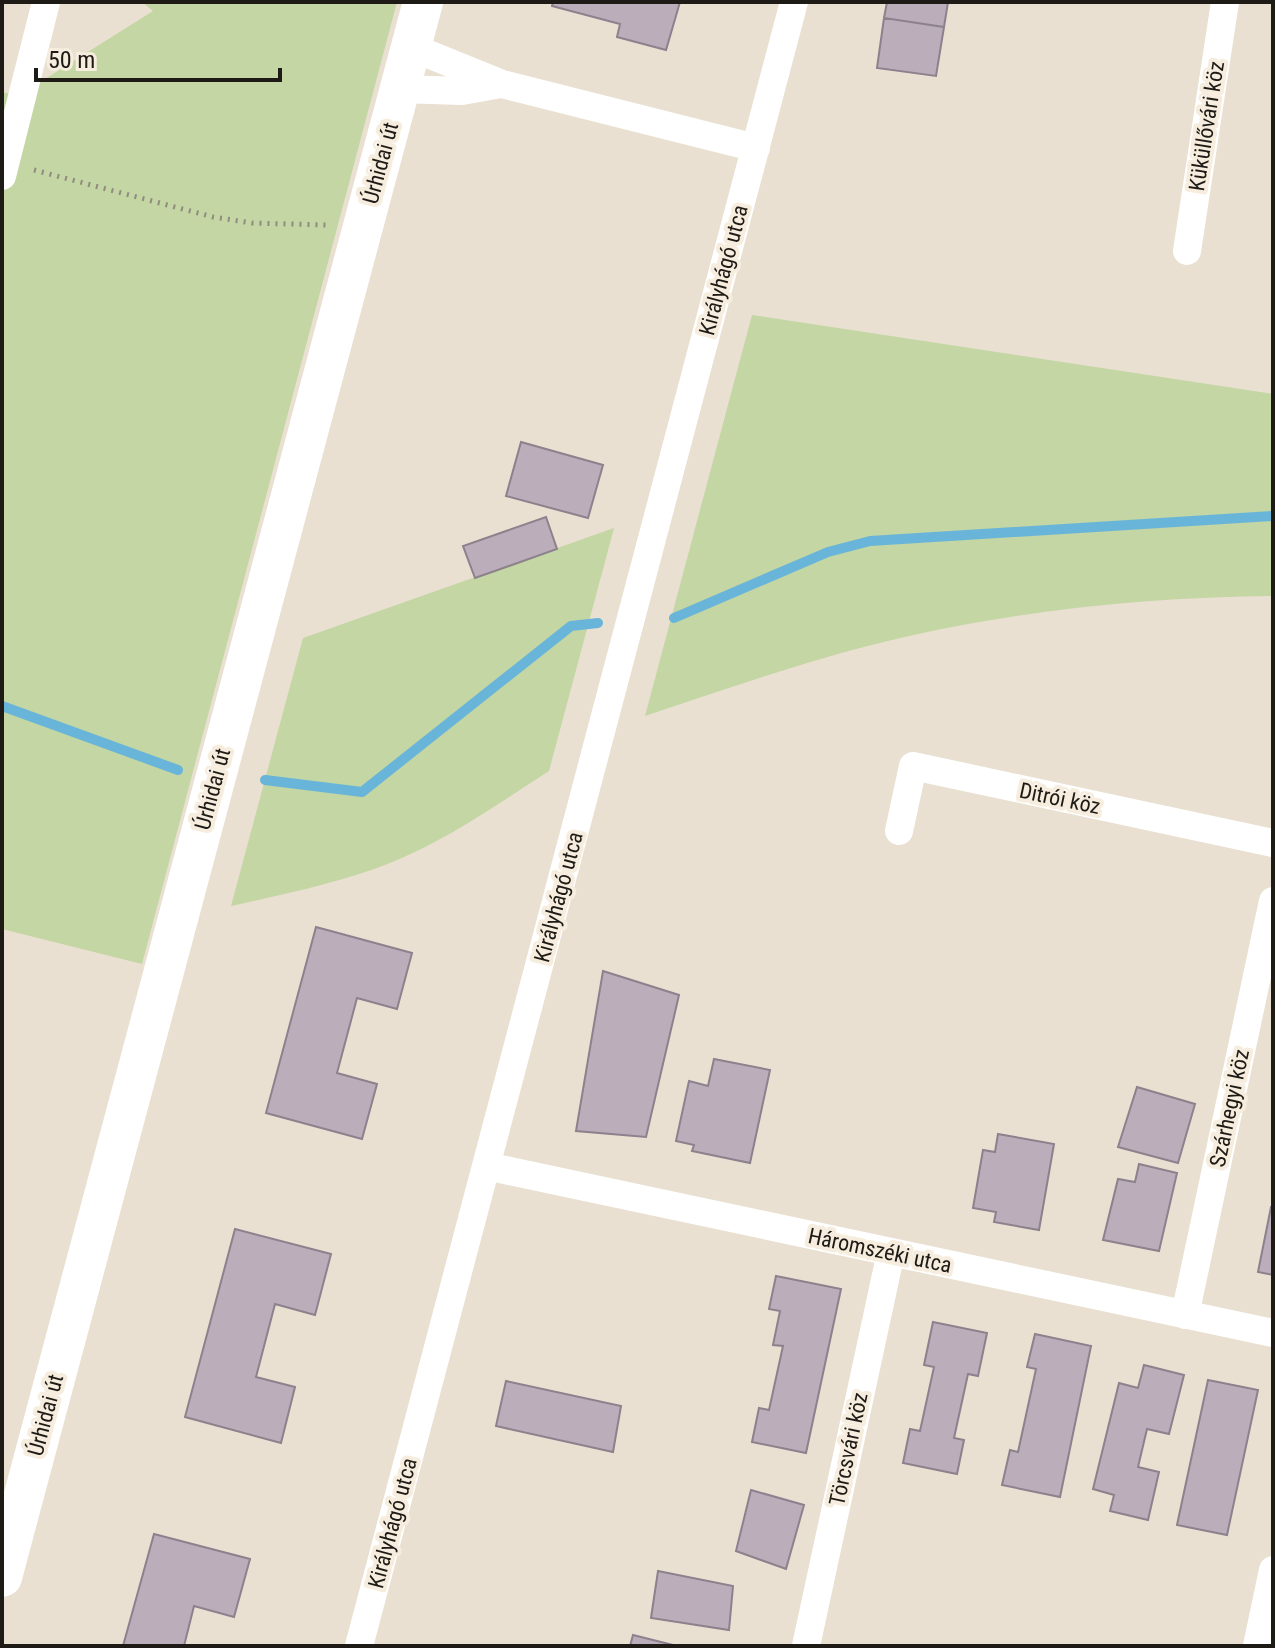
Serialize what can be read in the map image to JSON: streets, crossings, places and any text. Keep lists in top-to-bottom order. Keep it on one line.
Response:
{"streets":{"main road":["Úrhidai út"],"street":["Küküllővári köz","Királyhágó utca","Ditrói köz","Szárhegyi köz","Háromszéki utca","Törcsvári köz"]},"crossings":[["Királyhágó utca","Háromszéki utca"],["Szárhegyi köz","Háromszéki utca"],["Háromszéki utca","Törcsvári köz"]],"scale_bar":"50 m"}
